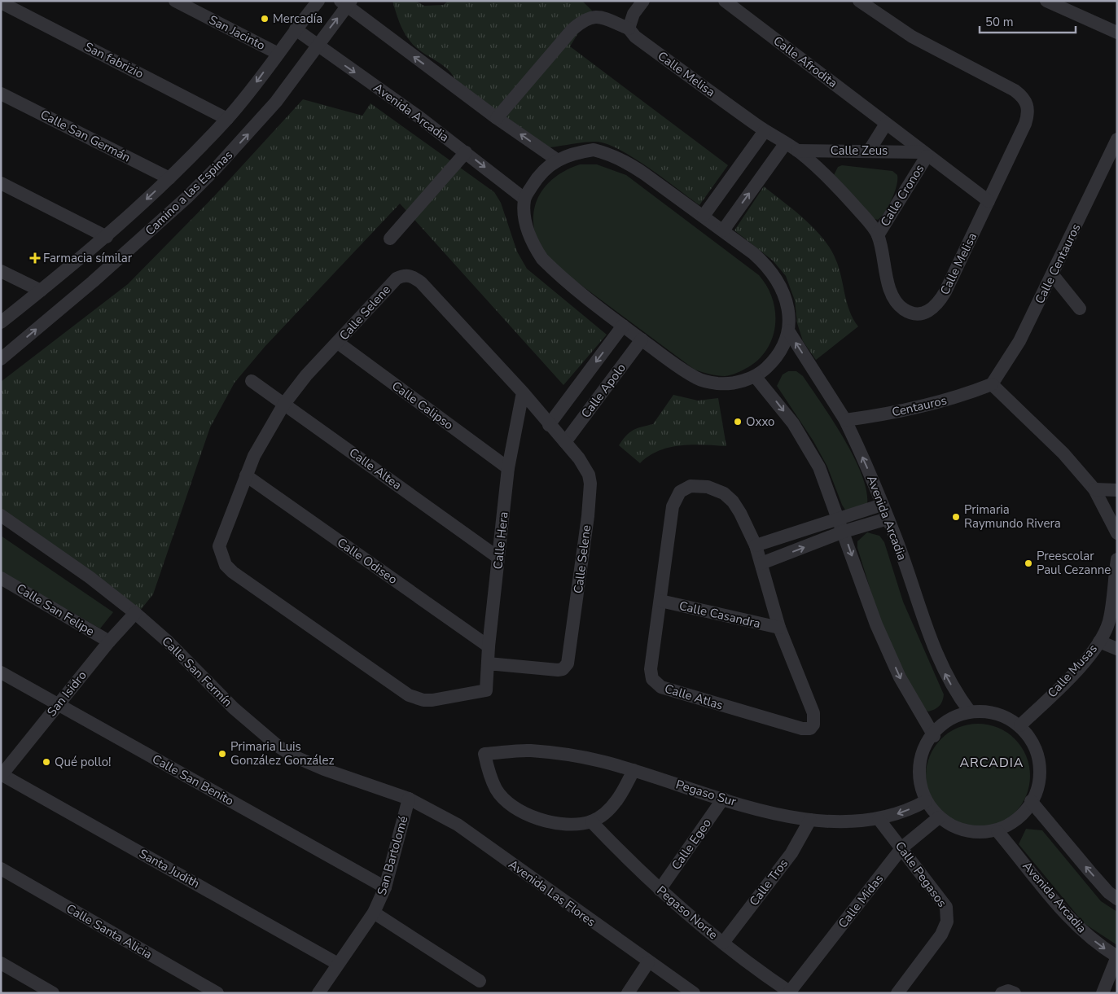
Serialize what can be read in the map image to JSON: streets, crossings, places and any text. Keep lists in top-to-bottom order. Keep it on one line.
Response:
{"streets":{"street":["San Jacinto","San fabrizio","Calle Afrodita","Calle Melisa","Avenida Arcadia","Calle San Germán","Calle Zeus","Camino a las Espinas","Calle Cronos","Calle Centauros","Calle Selene","Calle Apolo","Calle Calipso","Centauros","Calle Altea","Calle Hera","Calle Odiseo","Calle San Felipe","Calle Casandra","Calle Musas","Calle San Fermín","San Isidro","Calle Atlas","Calle San Benito","Pegaso Sur","Calle Egeo","San Bartolomé","Santa Judith","Calle Pegasos","Calle Tros","Avenida Las Flores","Calle Midas","Pegaso Norte","Calle Santa Alicia"]},"crossings":[["San Jacinto","Camino a las Espinas"],["San fabrizio","Camino a las Espinas"],["Calle Afrodita","Calle Melisa"],["Calle Afrodita","Calle Zeus"],["Calle Afrodita","Calle Cronos"],["Calle Melisa","Calle Zeus"],["Calle Melisa","Calle Cronos"],["Avenida Arcadia","Camino a las Espinas"],["Avenida Arcadia","Centauros"],["Avenida Arcadia","Calle Musas"],["Avenida Arcadia","Pegaso Sur"],["Avenida Arcadia","Calle Midas"],["Calle San Germán","Camino a las Espinas"],["Calle Zeus","Calle Cronos"],["Calle Centauros","Centauros"],["Calle Selene","Calle Apolo"],["Calle Selene","Calle Calipso"],["Calle Selene","Calle Altea"],["Calle Selene","Calle Hera"],["Calle Selene","Calle Odiseo"],["Calle Calipso","Calle Hera"],["Calle Altea","Calle Hera"],["Calle Hera","Calle Odiseo"],["Calle San Felipe","San Isidro"],["Calle Casandra","Calle Atlas"],["Calle Musas","Pegaso Sur"],["Calle Musas","Calle Midas"],["Calle San Fermín","San Isidro"],["Calle San Fermín","San Bartolomé"],["Calle San Fermín","Avenida Las Flores"],["San Isidro","Calle San Benito"],["San Isidro","Santa Judith"],["Calle San Benito","San Bartolomé"],["Pegaso Sur","Calle Egeo"],["Pegaso Sur","Calle Pegasos"],["Pegaso Sur","Calle Tros"],["Pegaso Sur","Calle Midas"],["Pegaso Sur","Pegaso Norte"],["Calle Egeo","Pegaso Norte"],["San Bartolomé","Santa Judith"],["San Bartolomé","Avenida Las Flores"],["Calle Pegasos","Calle Midas"],["Calle Tros","Pegaso Norte"],["Calle Midas","Pegaso Norte"]],"districts":["ARCADIA"],"places":{"other":["Mercadía","Oxxo","Primaria Raymundo Rivera","Preescolar Paul Cezanne","Primaria Luis González González","Qué pollo!"],"health":["Farmacia símilar"]},"scale_bar":"50 m"}
